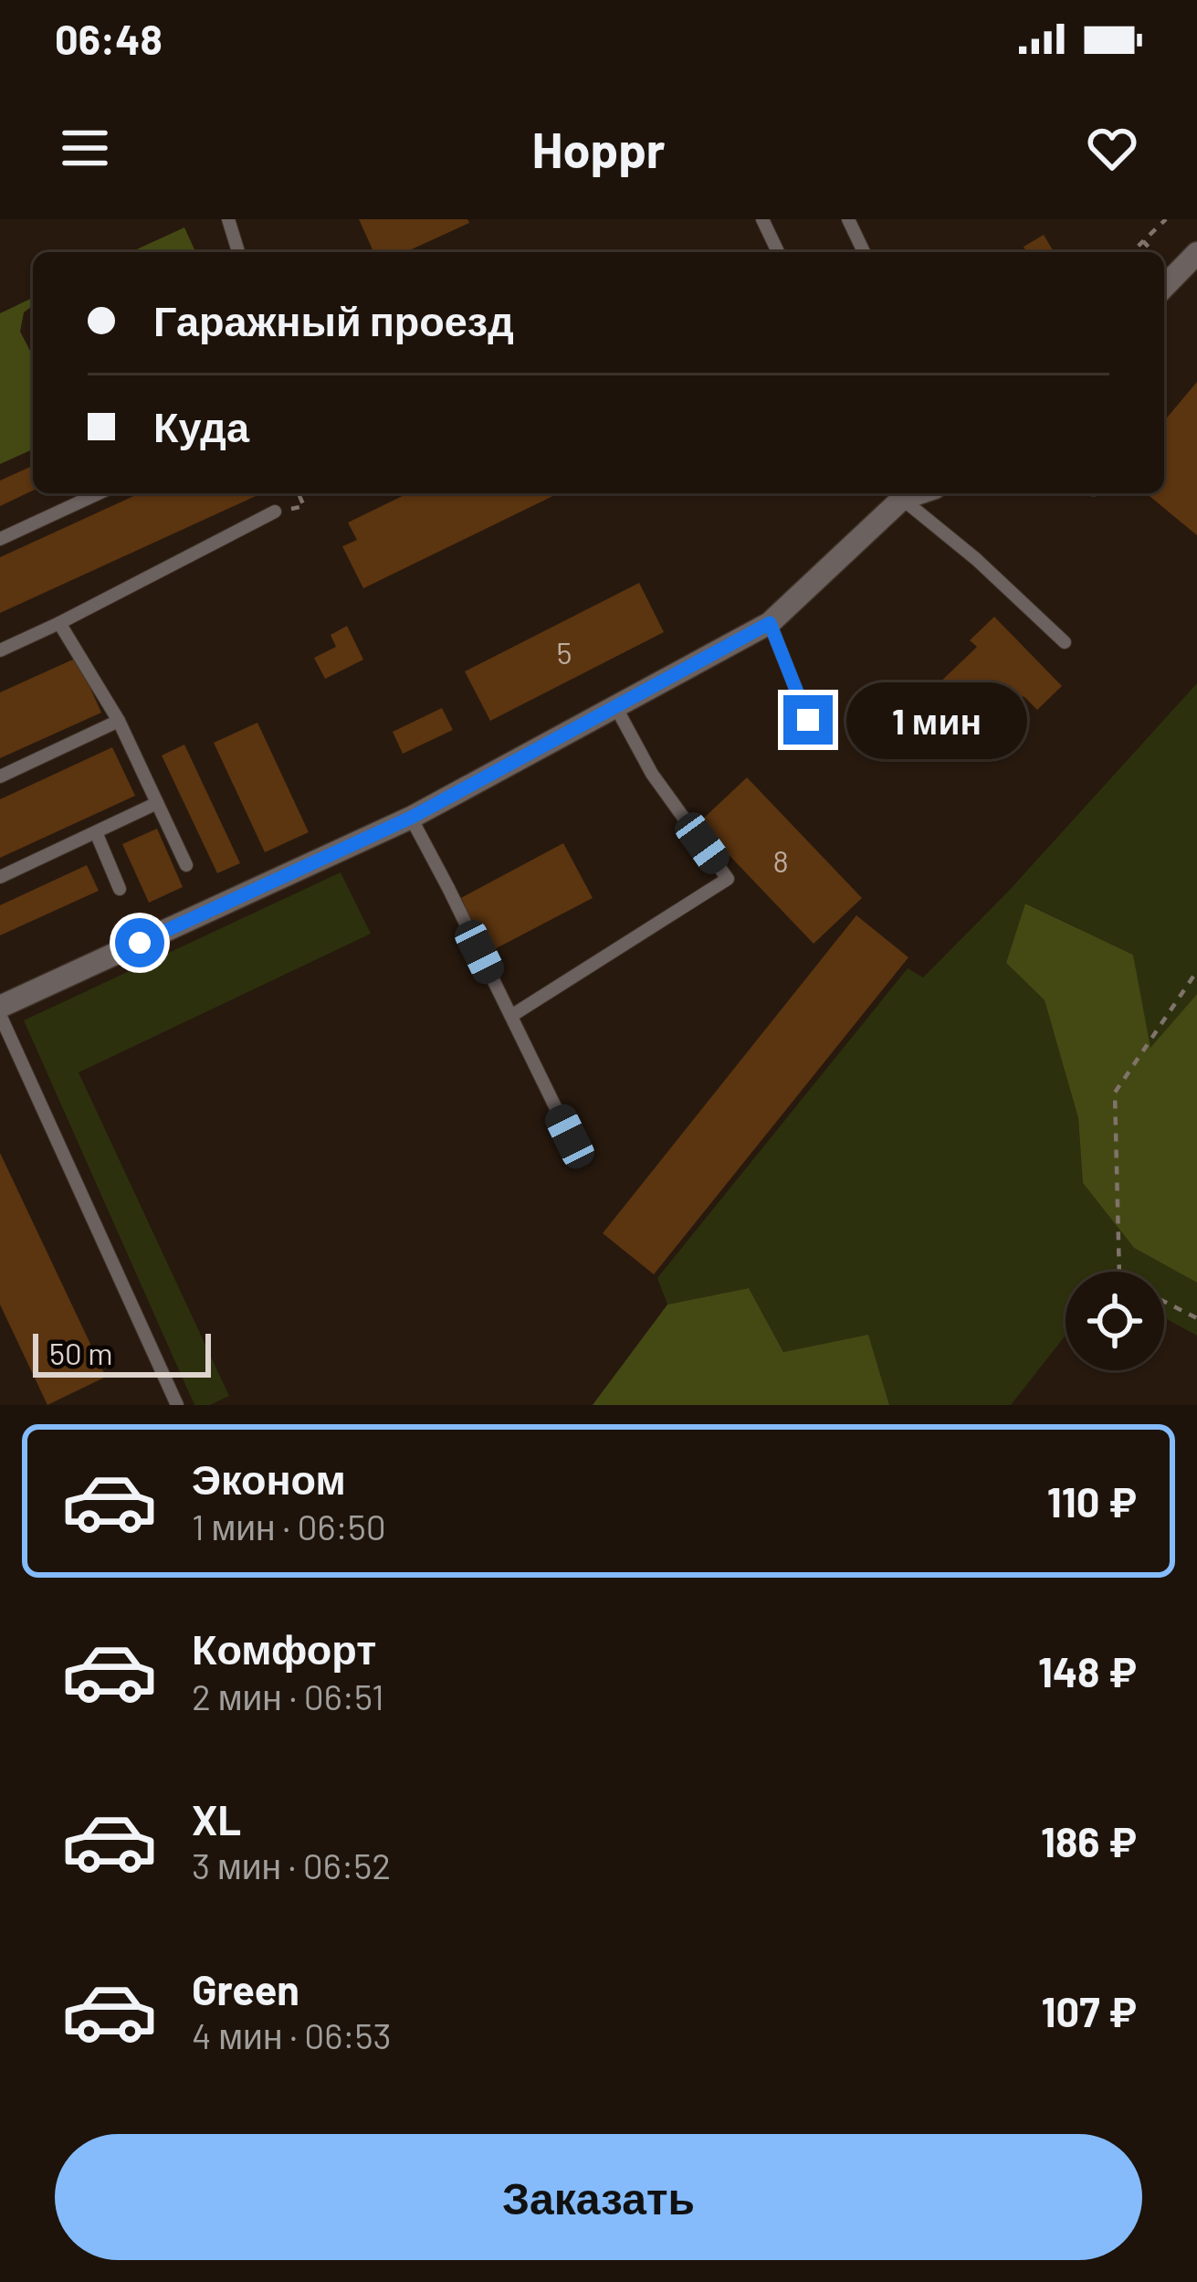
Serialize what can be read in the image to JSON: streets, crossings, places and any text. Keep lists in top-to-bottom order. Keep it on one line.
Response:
{"house_numbers":["5","8"],"scale_bar":"50 m","page":{"status":"06:48","header":"Hoppr","banner":["Гаражный проезд","Куда"],"bubble":"1 мин","scale":"50 m","list":[{"name":"Эконом","note":"1 мин · 06:50","value":"110 ₽"},{"name":"Комфорт","note":"2 мин · 06:51","value":"148 ₽"},{"name":"XL","note":"3 мин · 06:52","value":"186 ₽"},{"name":"Green","note":"4 мин · 06:53","value":"107 ₽"}],"buttons":"Заказать"}}
